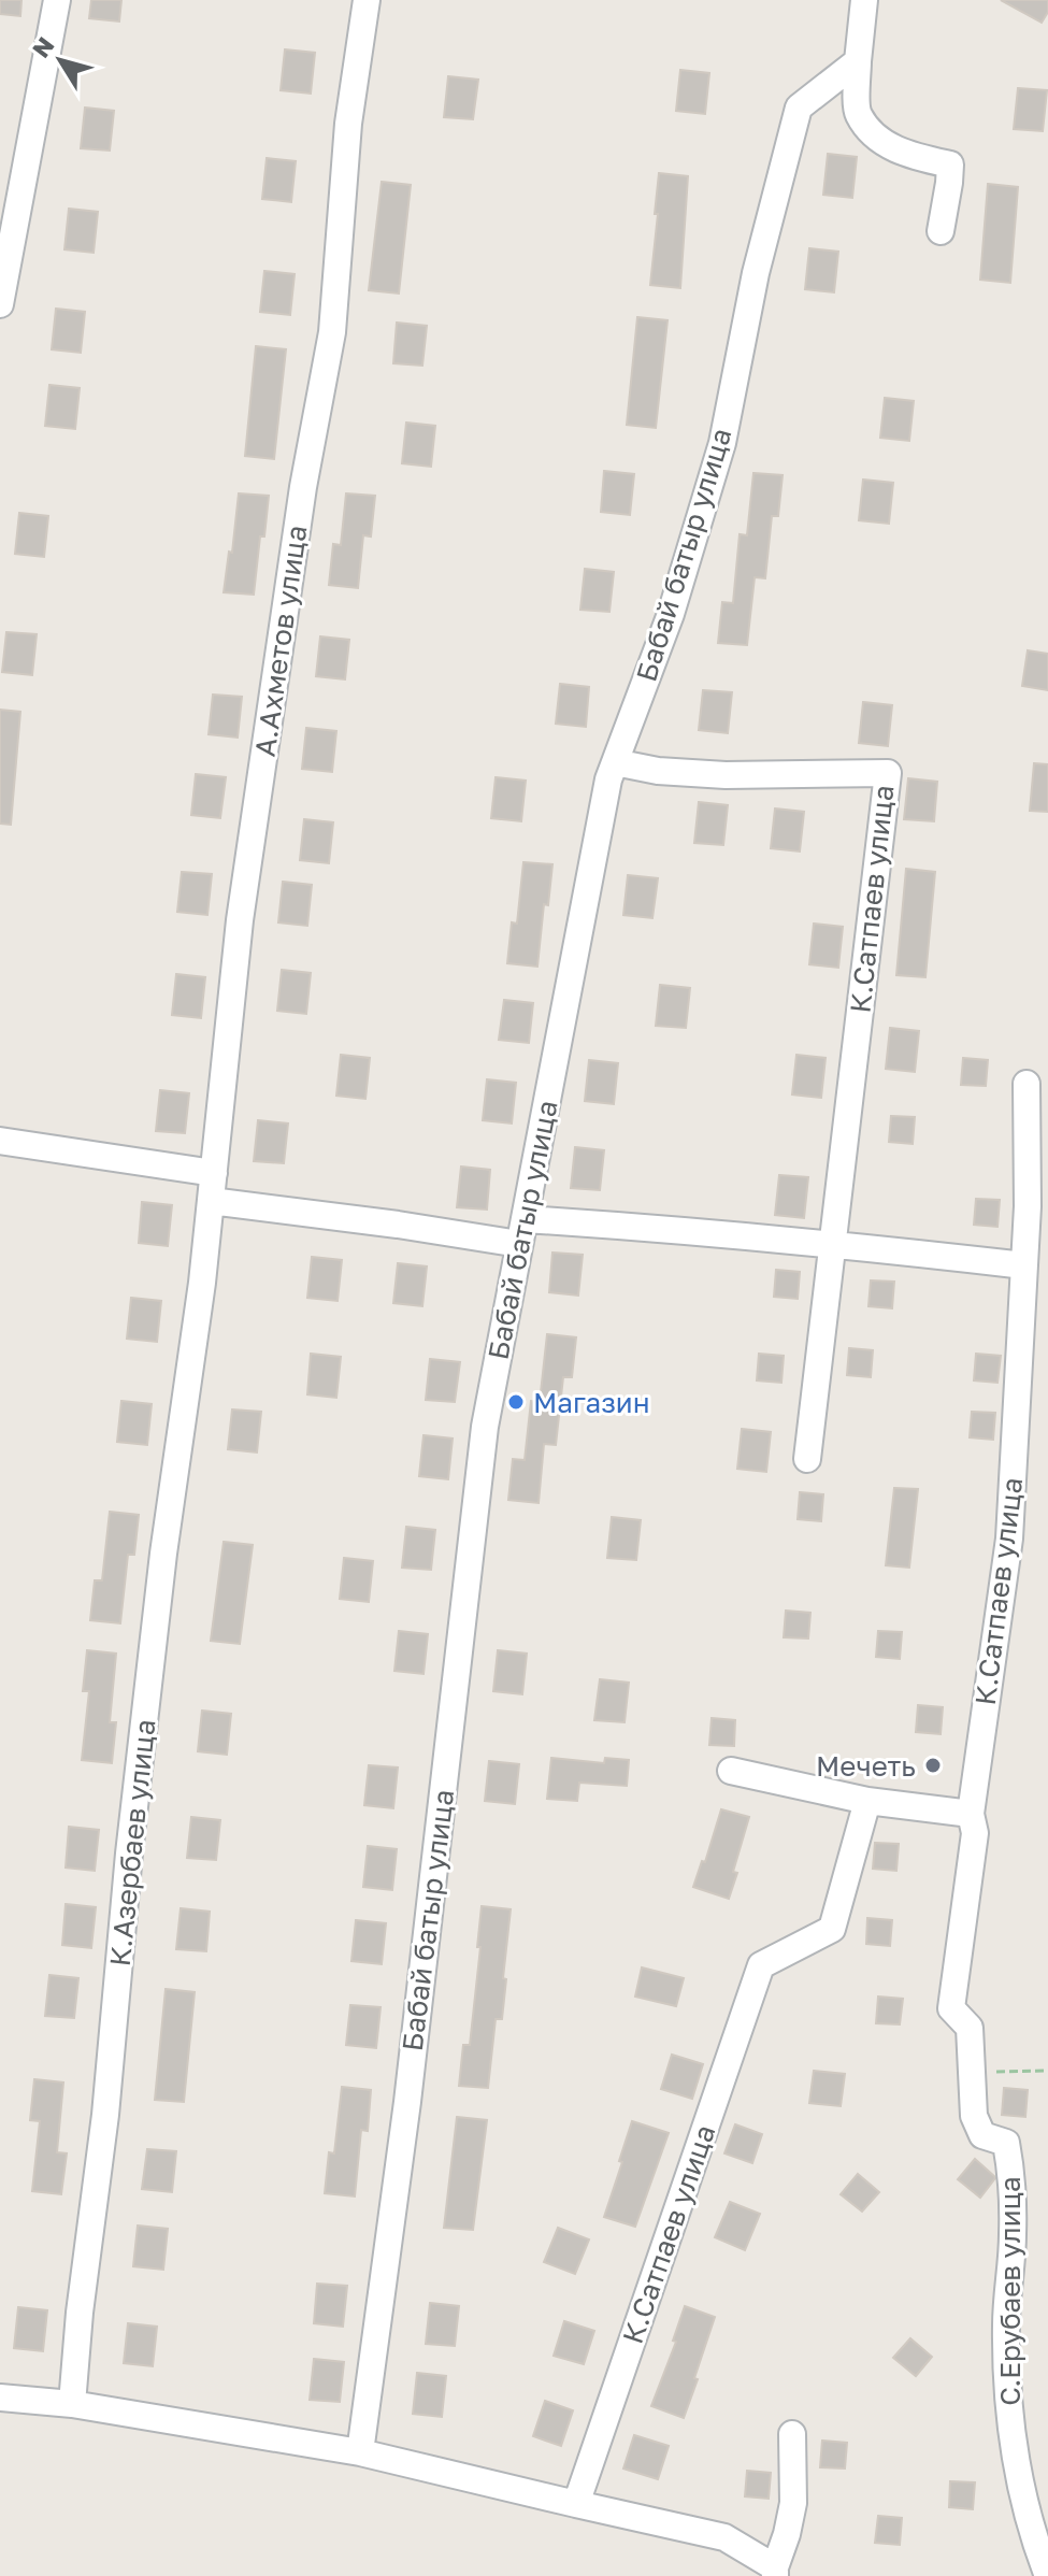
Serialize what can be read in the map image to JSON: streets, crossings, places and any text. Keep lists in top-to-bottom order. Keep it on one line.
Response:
{"streets":{"street":["Бабай батыр улица","А.Ахметов улица","К.Сатпаев улица","К.Азербаев улица","С.Ерубаев улица"]},"crossings":[["Бабай батыр улица","К.Сатпаев улица"],["А.Ахметов улица","К.Азербаев улица"],["К.Сатпаев улица","С.Ерубаев улица"]],"places":["Магазин","Мечеть"],"north":"top left"}
